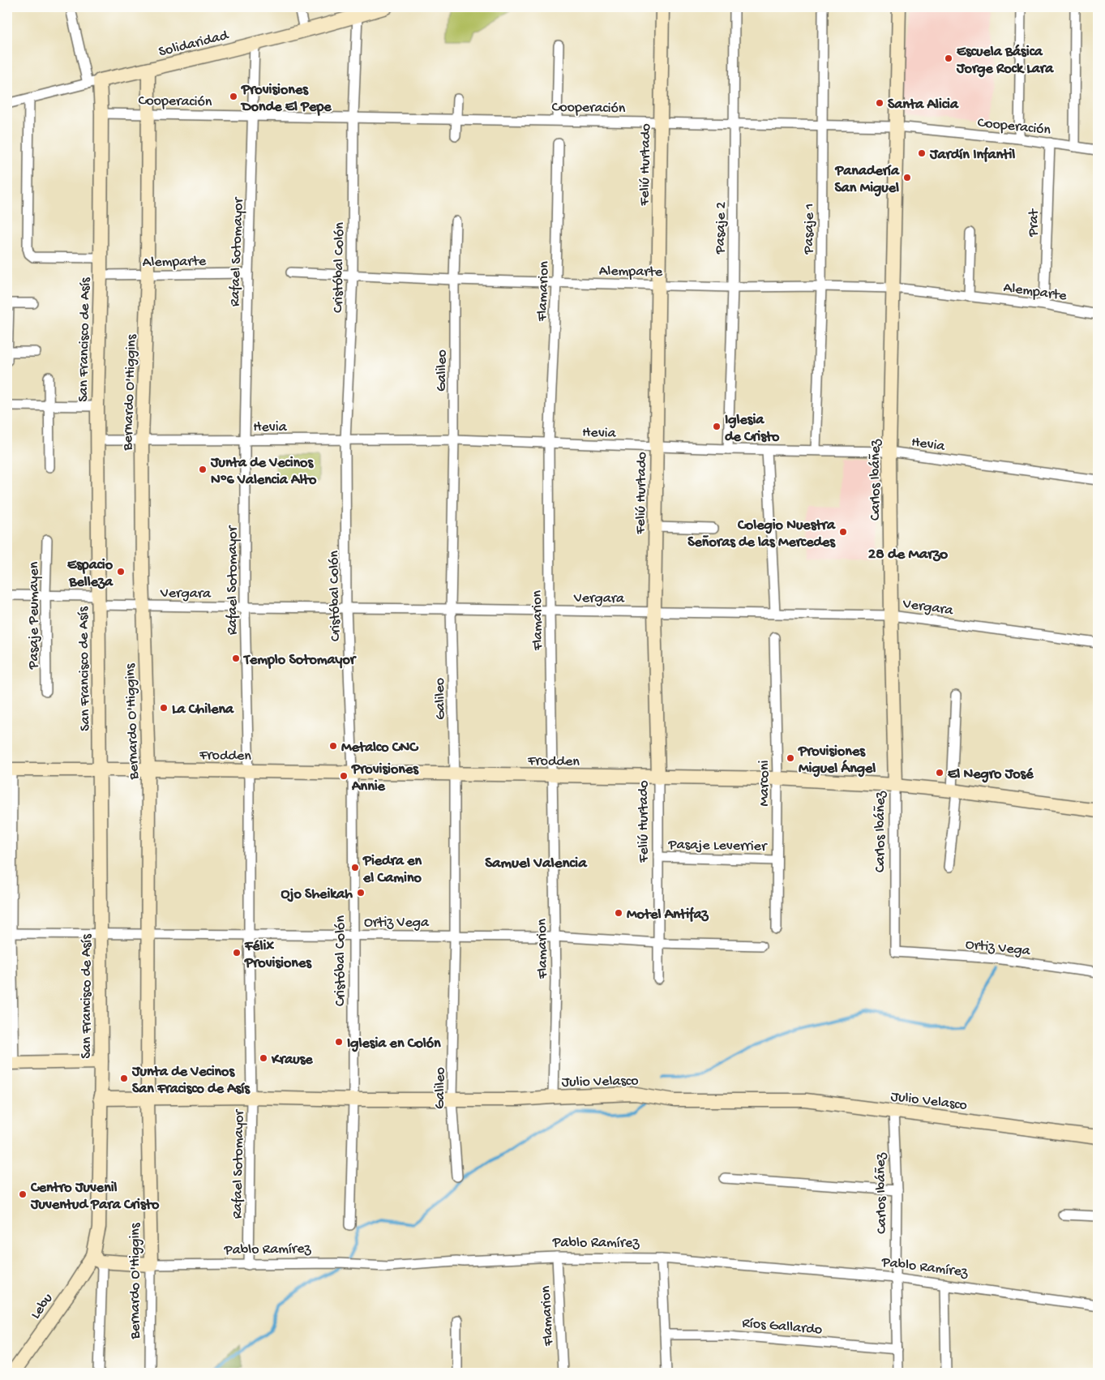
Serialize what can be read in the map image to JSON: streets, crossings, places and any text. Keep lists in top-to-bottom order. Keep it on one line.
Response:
{"streets":{"main road":["Solidaridad","Feliú Hurtado","San Francisco de Asís","Bernardo O'Higgins","Carlos Ibáñez","Frodden","Julio Velasco","Pablo Ramírez","Lebu"],"street":["Cooperación","Prat","Pasaje 2","Pasaje 1","Rafael Sotomayor","Alemparte","Cristóbal Colón","Flamarion","Galileo","Hevia","Vergara","Pasaje Peumayen","Marconi","Pasaje Leverrier","Ortiz Vega","Ríos Gallardo"]},"crossings":[["Solidaridad","Rafael Sotomayor"],["Solidaridad","Cristóbal Colón"],["Solidaridad","San Francisco de Asís"],["Solidaridad","Bernardo O'Higgins"],["Cooperación","Feliú Hurtado"],["Cooperación","Prat"],["Cooperación","Pasaje 2"],["Cooperación","Pasaje 1"],["Cooperación","Rafael Sotomayor"],["Cooperación","Cristóbal Colón"],["Cooperación","San Francisco de Asís"],["Cooperación","Bernardo O'Higgins"],["Cooperación","Carlos Ibáñez"],["Feliú Hurtado","Alemparte"],["Feliú Hurtado","Hevia"],["Feliú Hurtado","Vergara"],["Feliú Hurtado","Frodden"],["Feliú Hurtado","Pasaje Leverrier"],["Feliú Hurtado","Ortiz Vega"],["Prat","Alemparte"],["Pasaje 2","Alemparte"],["Pasaje 2","Hevia"],["Pasaje 1","Alemparte"],["Pasaje 1","Hevia"],["Rafael Sotomayor","Alemparte"],["Rafael Sotomayor","Hevia"],["Rafael Sotomayor","Vergara"],["Rafael Sotomayor","Frodden"],["Rafael Sotomayor","Ortiz Vega"],["Rafael Sotomayor","Julio Velasco"],["Rafael Sotomayor","Pablo Ramírez"],["Alemparte","Cristóbal Colón"],["Alemparte","Flamarion"],["Alemparte","San Francisco de Asís"],["Alemparte","Galileo"],["Alemparte","Bernardo O'Higgins"],["Alemparte","Carlos Ibáñez"],["Cristóbal Colón","Hevia"],["Cristóbal Colón","Vergara"],["Cristóbal Colón","Frodden"],["Cristóbal Colón","Ortiz Vega"],["Cristóbal Colón","Julio Velasco"],["Flamarion","Hevia"],["Flamarion","Vergara"],["Flamarion","Frodden"],["Flamarion","Ortiz Vega"],["Flamarion","Julio Velasco"],["Flamarion","Pablo Ramírez"],["San Francisco de Asís","Hevia"],["San Francisco de Asís","Vergara"],["San Francisco de Asís","Frodden"],["San Francisco de Asís","Ortiz Vega"],["San Francisco de Asís","Julio Velasco"],["San Francisco de Asís","Pablo Ramírez"],["San Francisco de Asís","Lebu"],["Galileo","Hevia"],["Galileo","Vergara"],["Galileo","Frodden"],["Galileo","Ortiz Vega"],["Galileo","Julio Velasco"],["Bernardo O'Higgins","Hevia"],["Bernardo O'Higgins","Vergara"],["Bernardo O'Higgins","Frodden"],["Bernardo O'Higgins","Ortiz Vega"],["Bernardo O'Higgins","Julio Velasco"],["Bernardo O'Higgins","Pablo Ramírez"],["Hevia","Carlos Ibáñez"],["Carlos Ibáñez","Vergara"],["Carlos Ibáñez","Frodden"],["Carlos Ibáñez","Ortiz Vega"],["Carlos Ibáñez","Julio Velasco"],["Carlos Ibáñez","Pablo Ramírez"],["Carlos Ibáñez","Ríos Gallardo"],["Vergara","Pasaje Peumayen"],["Frodden","Marconi"],["Marconi","Pasaje Leverrier"],["Pablo Ramírez","Lebu"]],"districts":["28 de Marzo","Samuel Valencia"],"places":["Escuela Básica Jorge Rock Lara","Provisiones Donde El Pepe","Santa Alicia","Jardín Infantil","Panadería San Miguel","Iglesia de Cristo","Junta de Vecinos Nº6 Valencia Alto","Colegio Nuestra Señoras de las Mercedes","Espacio Belleza","Templo Sotomayor","La Chilena","Metalco CNC","Provisiones Miguel Ángel","El Negro José","Provisiones Annie","Piedra en el Camino","Ojo Sheikah","Motel Antifaz","Félix Provisiones","Iglesia en Colón","Krause","Junta de Vecinos San Fracisco de Asís","Centro Juvenil Juventud Para Cristo"]}
